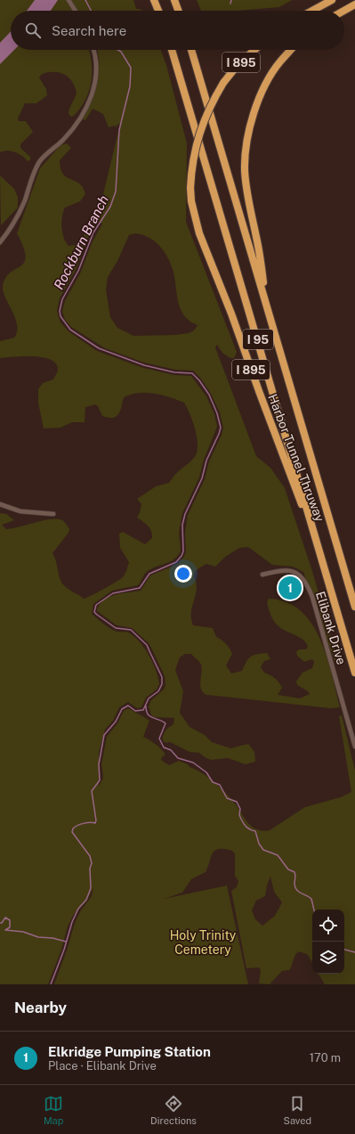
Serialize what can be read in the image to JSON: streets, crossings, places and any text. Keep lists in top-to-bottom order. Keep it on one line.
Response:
{"streets":{"highway":["I 895","I 95","Harbor Tunnel Thruway"],"street":["Elibank Drive"]},"crossings":[["I 895","I 95"],["I 95","Harbor Tunnel Thruway"]],"water":["Rockburn Branch"],"parks":["Holy Trinity Cemetery"],"page":{"search":"Search here","pins":"1","heading":"Nearby","list":[{"mark":"1","name":"Elkridge Pumping Station","note":"Place · Elibank Drive","value":"170 m"}],"nav":["Map","Directions","Saved"]}}
